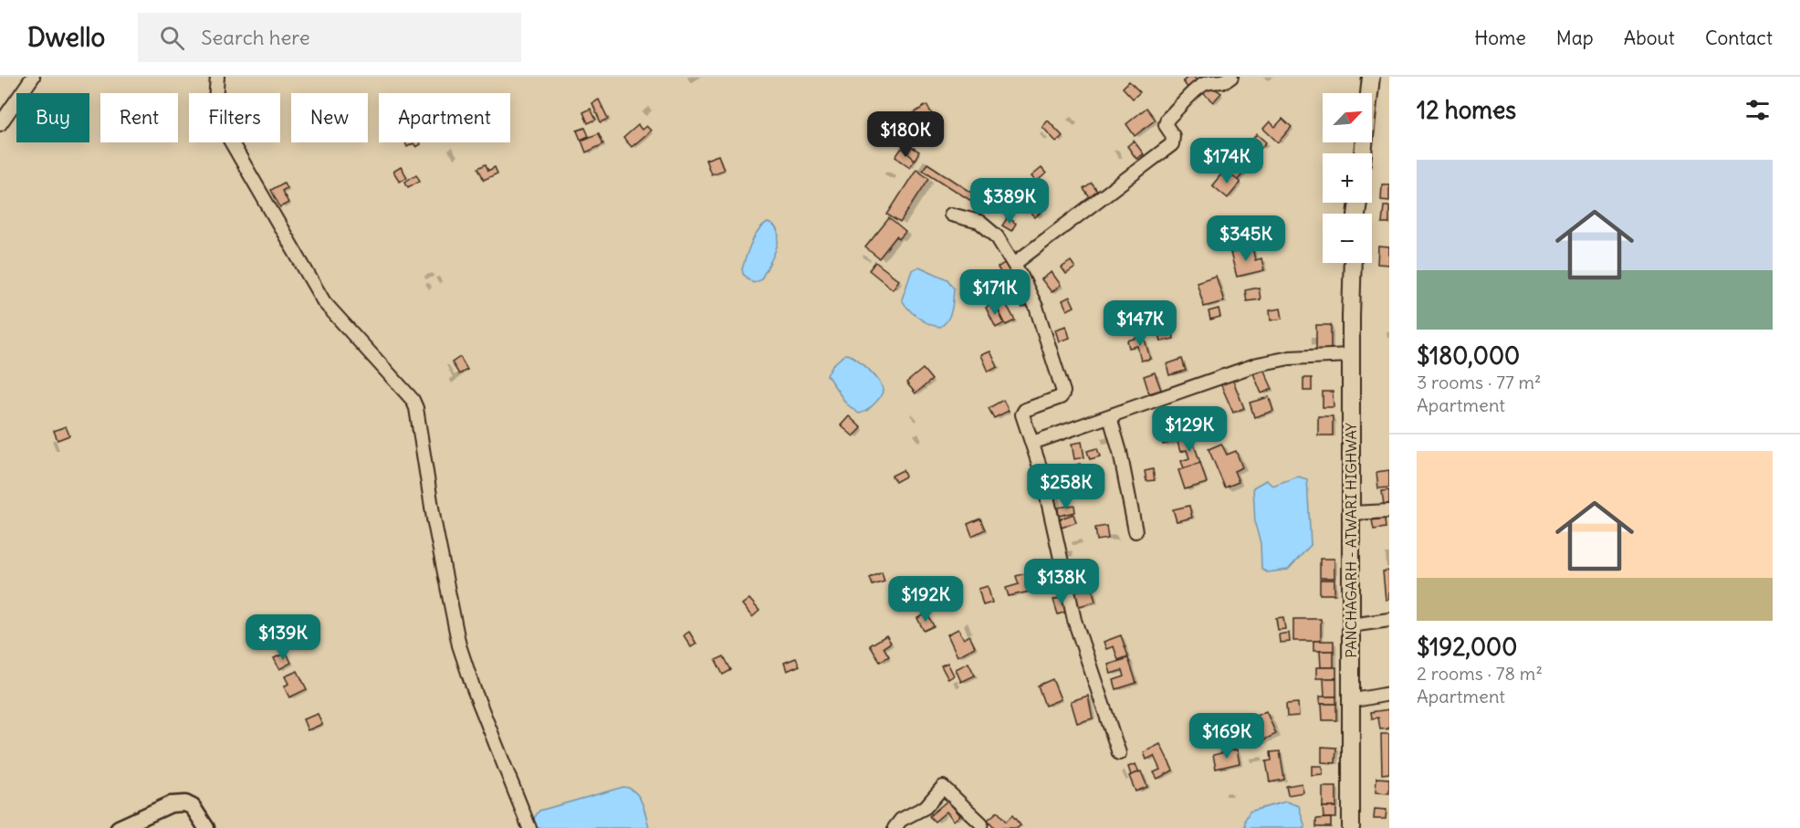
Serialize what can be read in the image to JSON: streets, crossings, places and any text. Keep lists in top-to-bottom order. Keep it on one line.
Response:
{"streets":{"main road":["PANCHAGARH - ATWARI HIGHWAY"]},"north":"top right","page":{"header":"Dwello","search":"Search here","nav":["Home","Map","About","Contact"],"heading":"12 homes","map_buttons":["+","−"],"chip":["Buy","Rent","Filters","New","Apartment"],"price":["$180K","$174K","$389K","$345K","$171K","$147K","$129K","$258K","$138K","$192K","$139K","$169K"],"list":[{"name":"$180,000","note":"3 rooms · 77 m² · Apartment"},{"name":"$192,000","note":"2 rooms · 78 m² · Apartment"}]}}
